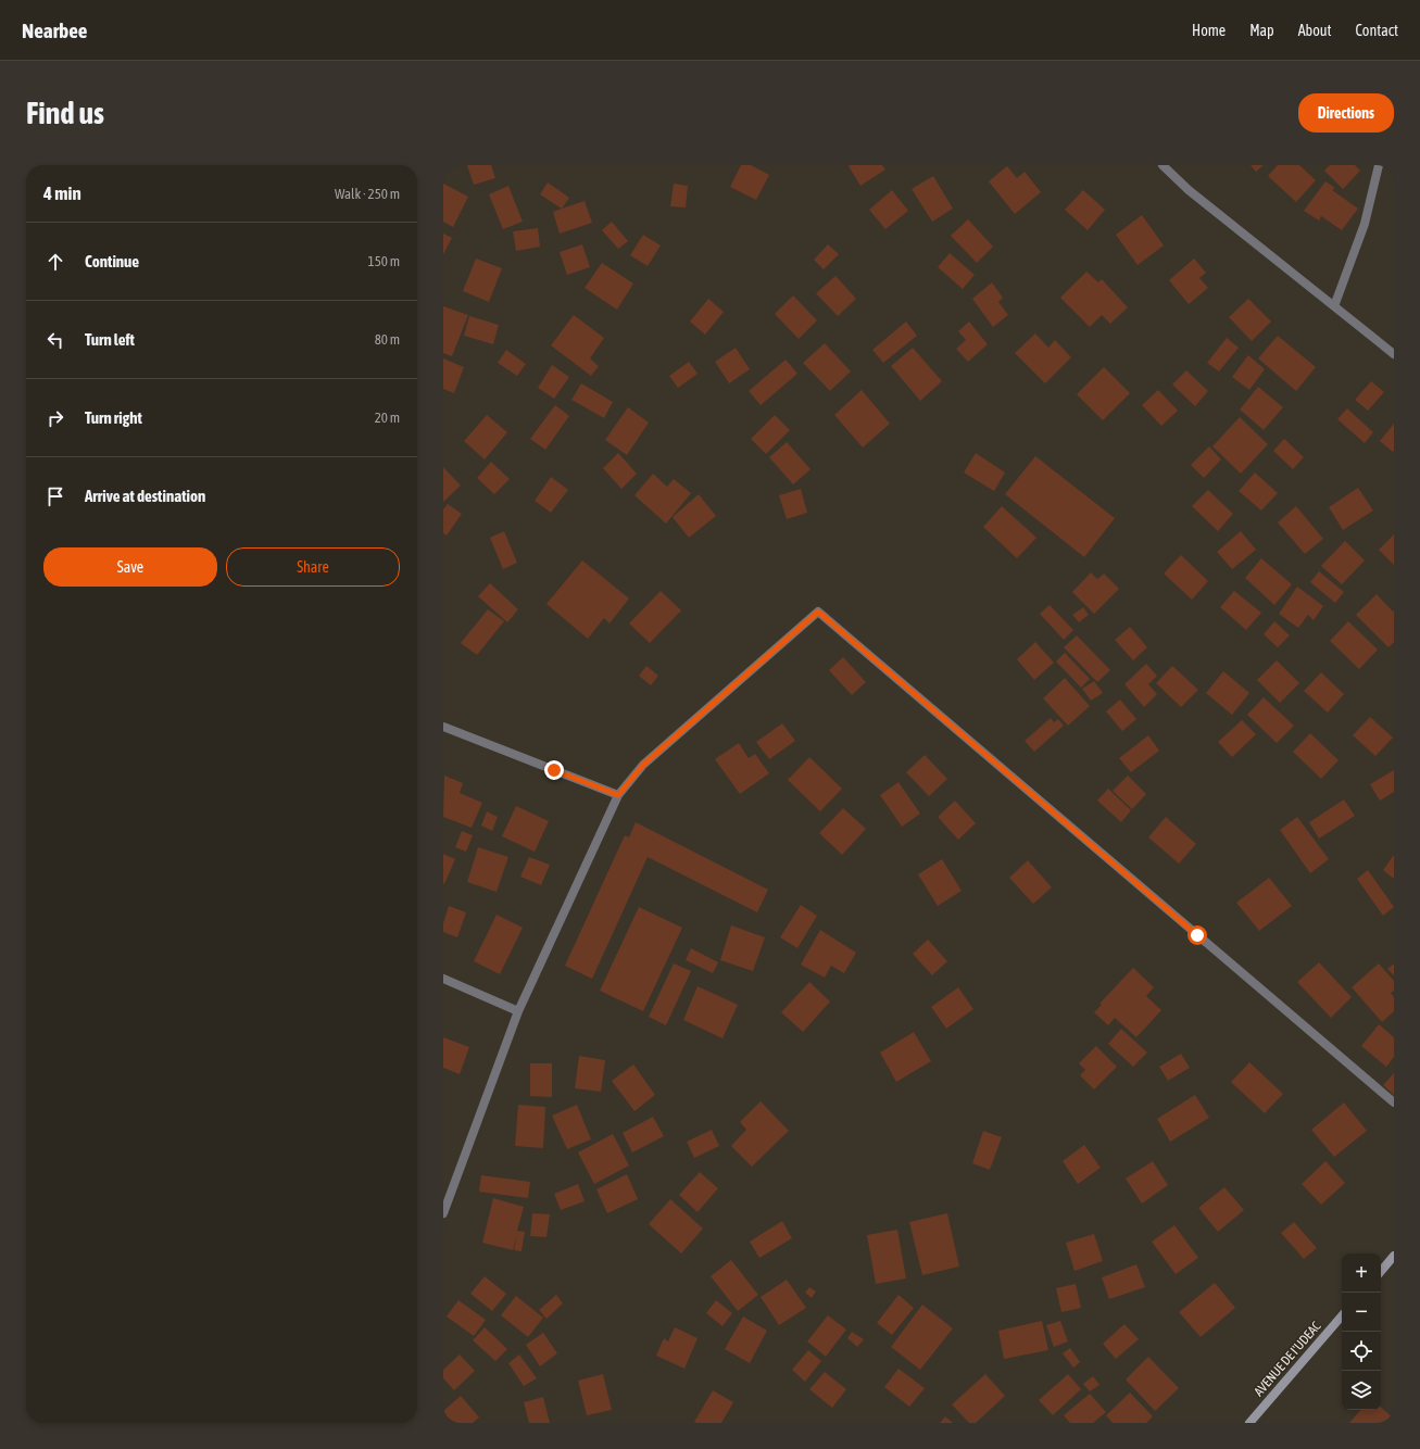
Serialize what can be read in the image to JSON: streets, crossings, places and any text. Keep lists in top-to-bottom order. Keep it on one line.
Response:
{"streets":{"main road":["AVENUE DE I'UDEAC"]},"page":{"header":"Nearbee","nav":["Home","Map","About","Contact"],"buttons":["Directions",["Save","Share"]],"title":"Find us","heading":["4 min","Walk · 250 m"],"list":[["Continue","150 m"],["Turn left","80 m"],["Turn right","20 m"],"Arrive at destination"],"map_buttons":["+","−"]}}
